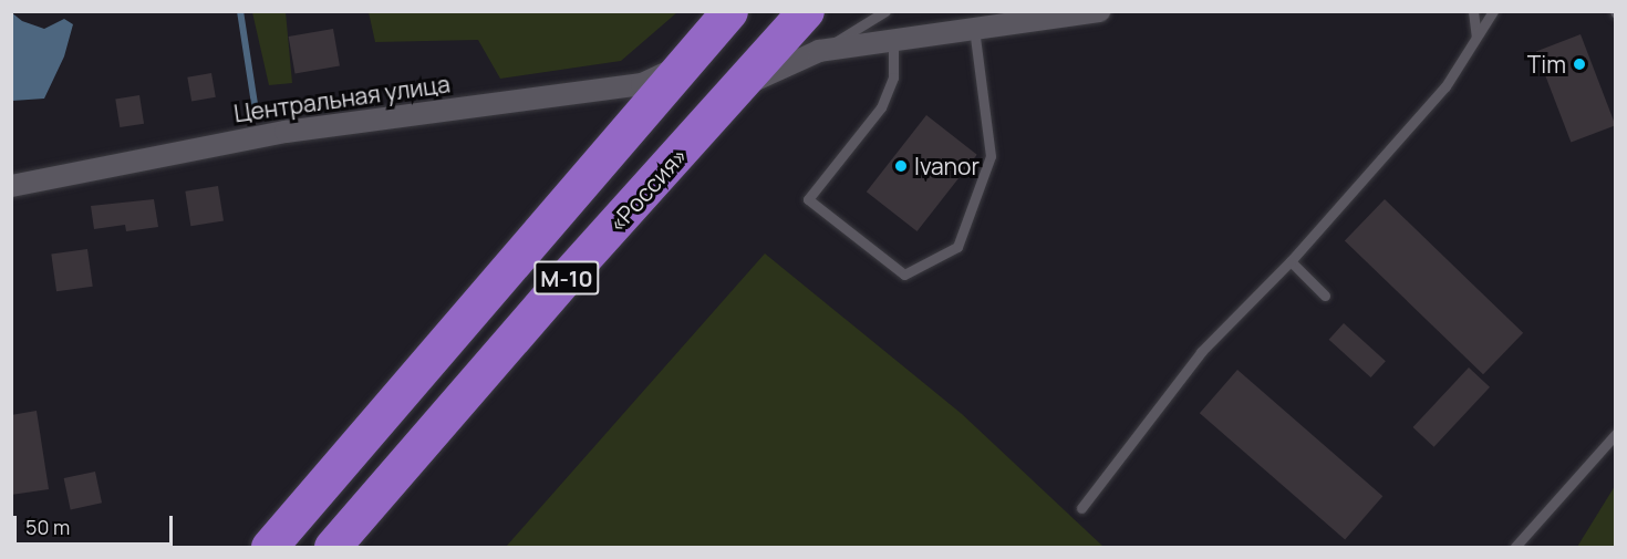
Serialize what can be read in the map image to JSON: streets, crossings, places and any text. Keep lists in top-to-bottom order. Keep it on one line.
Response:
{"streets":{"highway":["«Россия»","М-10"],"street":["Центральная улица"]},"crossings":[["Центральная улица","М-10"]],"places":["Tim","Ivanor"],"scale_bar":"50 m"}
